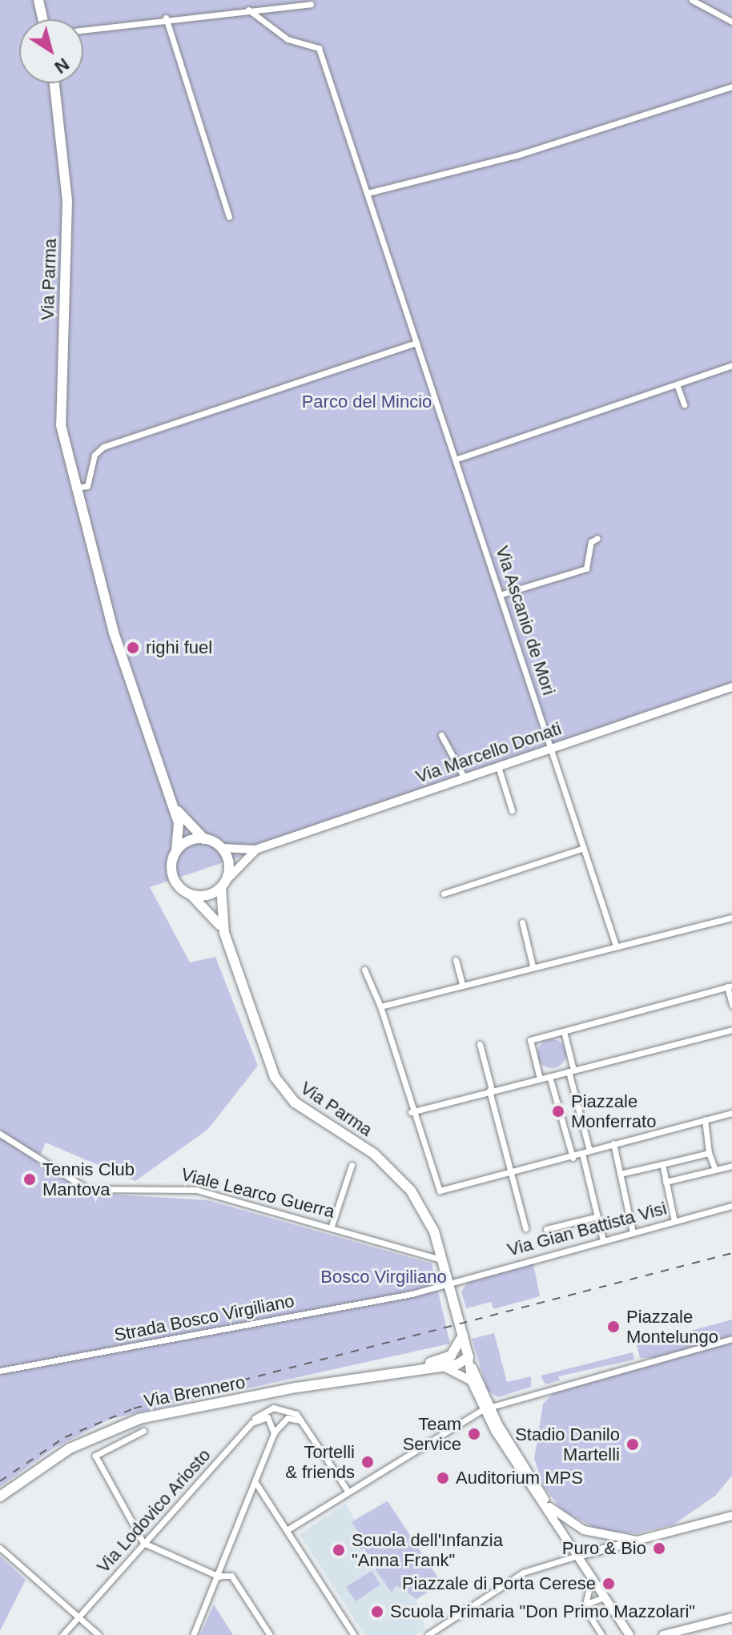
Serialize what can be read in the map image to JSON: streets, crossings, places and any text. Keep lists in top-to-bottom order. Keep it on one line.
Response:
{"streets":{"main road":["Via Parma","Via Marcello Donati","Via Brennero"],"street":["Via Ascanio de Mori","Viale Learco Guerra","Via Gian Battista Visi","Strada Bosco Virgiliano","Via Lodovico Ariosto"]},"crossings":[["Via Parma","Via Marcello Donati"],["Via Parma","Viale Learco Guerra"],["Via Parma","Via Gian Battista Visi"],["Via Parma","Strada Bosco Virgiliano"],["Via Parma","Via Brennero"],["Via Ascanio de Mori","Via Marcello Donati"],["Via Gian Battista Visi","Strada Bosco Virgiliano"]],"parks":["Parco del Mincio","Bosco Virgiliano"],"places":["righi fuel","Piazzale Monferrato","Tennis Club Mantova","Piazzale Montelungo","Team Service","Stadio Danilo Martelli","Tortelli & friends","Auditorium MPS","Puro & Bio","Scuola dell'Infanzia \"Anna Frank\"","Piazzale di Porta Cerese","Scuola Primaria \"Don Primo Mazzolari\""],"north":"bottom right"}
